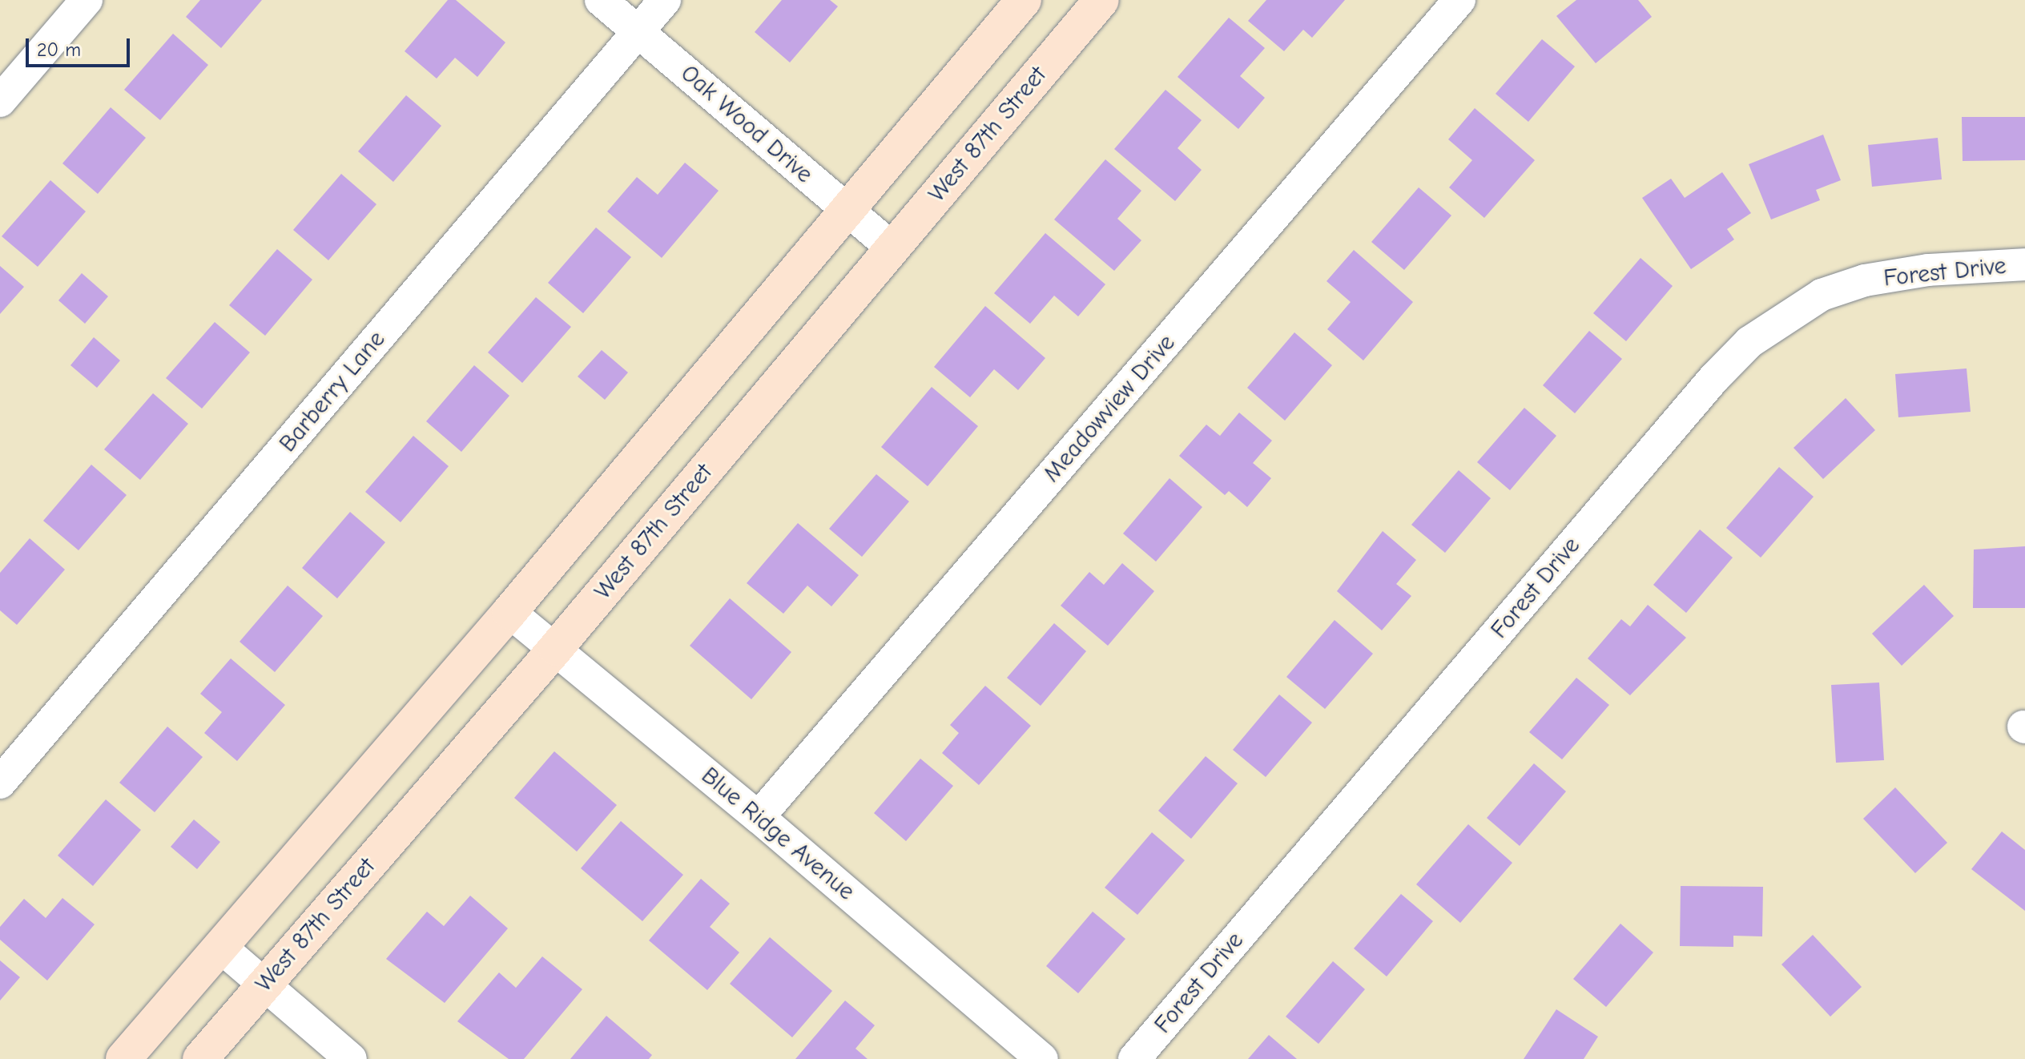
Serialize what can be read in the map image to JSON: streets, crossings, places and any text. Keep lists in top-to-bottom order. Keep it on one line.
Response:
{"streets":{"main road":["West 87th Street"],"street":["Oak Wood Drive","Forest Drive","Barberry Lane","Meadowview Drive","Blue Ridge Avenue"]},"crossings":[["Oak Wood Drive","West 87th Street"],["Oak Wood Drive","Barberry Lane"],["West 87th Street","Blue Ridge Avenue"],["Meadowview Drive","Blue Ridge Avenue"]],"scale_bar":"20 m"}
